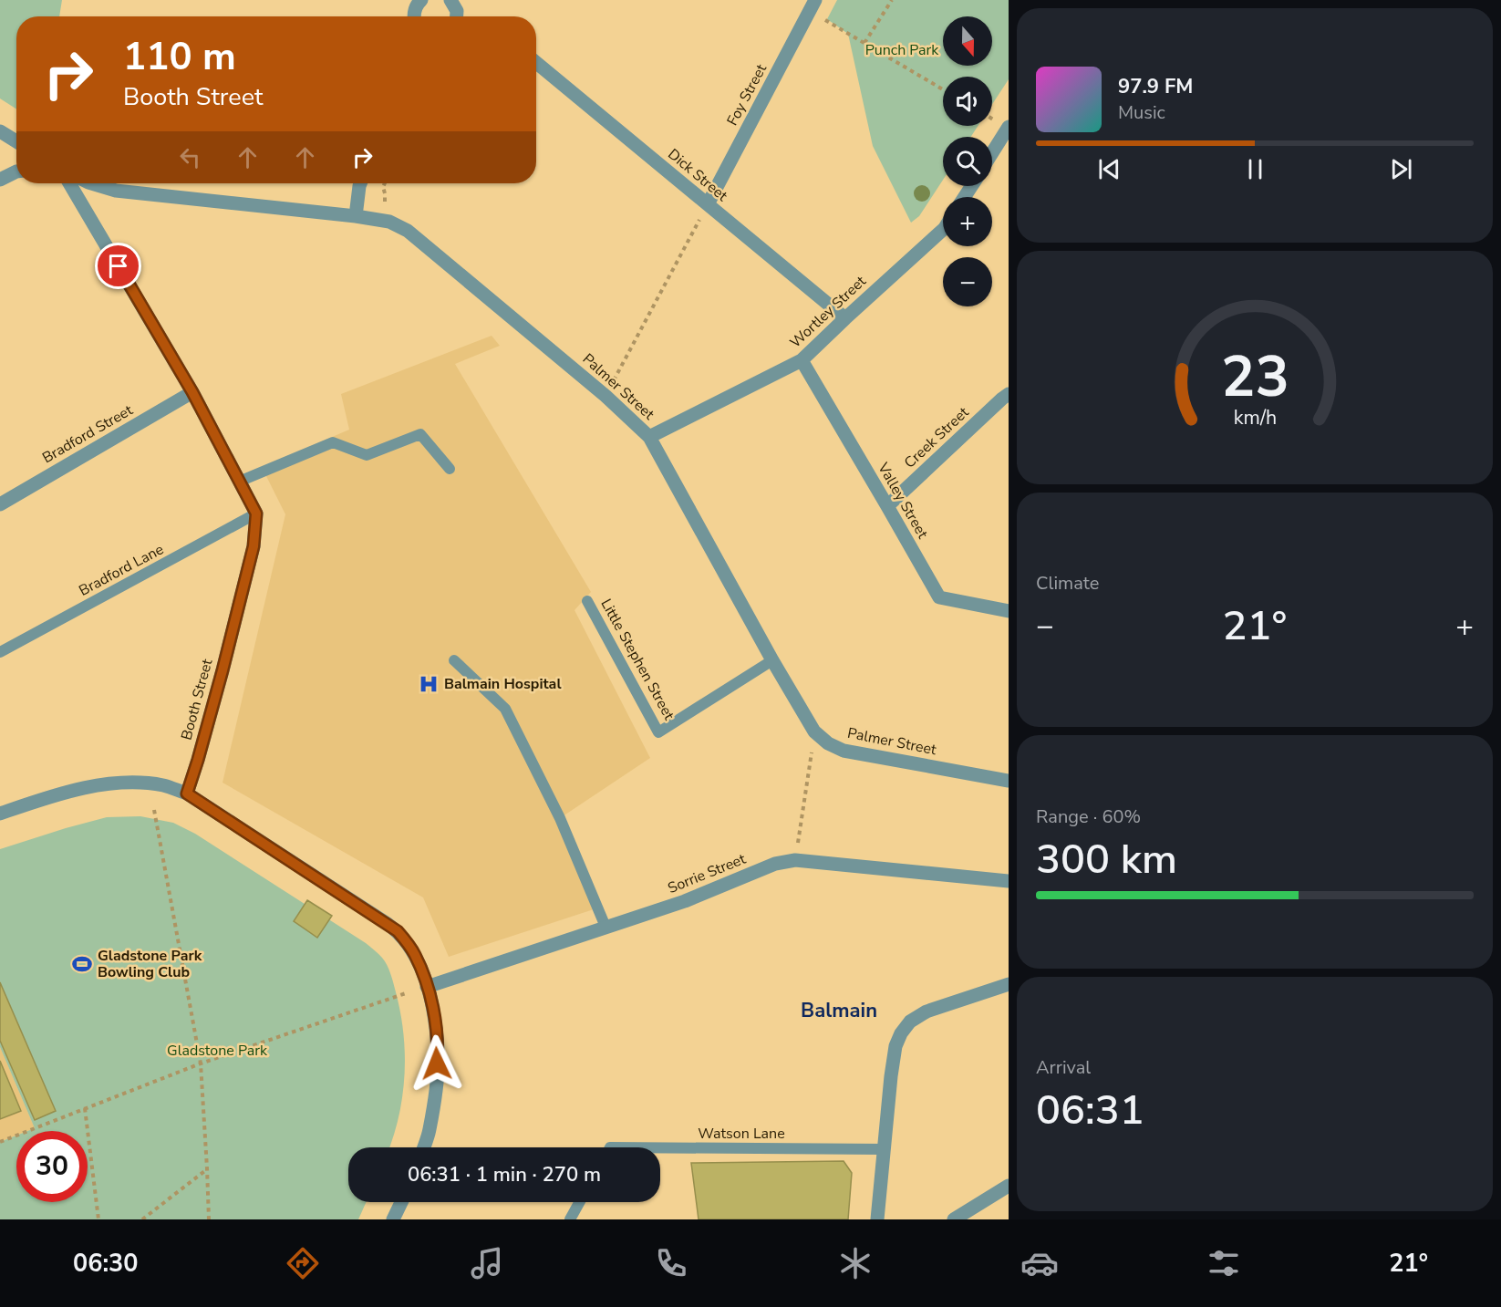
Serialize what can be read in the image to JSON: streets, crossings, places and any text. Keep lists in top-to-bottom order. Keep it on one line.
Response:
{"streets":{"street":["Foy Street","Dick Street","Wortley Street","Palmer Street","Bradford Street","Creek Street","Valley Street","Booth Street","Sorrie Street"],"lane":["Bradford Lane","Little Stephen Street","Watson Lane"]},"crossings":[["Foy Street","Dick Street"],["Dick Street","Wortley Street"],["Wortley Street","Palmer Street"],["Wortley Street","Valley Street"],["Palmer Street","Little Stephen Street"],["Creek Street","Valley Street"],["Bradford Lane","Booth Street"]],"districts":["Balmain"],"parks":["Punch Park","Gladstone Park"],"places":{"hospital":["Balmain Hospital"],"sports":["Gladstone Park Bowling Club"]},"north":"bottom","page":{"map_buttons":["+","−"],"turn":["110 m","Booth Street"],"song":["97.9 FM","Music"],"tile":["Climate",["Range · 60%","300 km"],["Arrival","06:31"]],"heat":["−","21°","+"],"limit":"30","trip":"06:31 · 1 min · 270 m","tabs":["06:30","21°"],"gauge":["23","km/h"]}}
